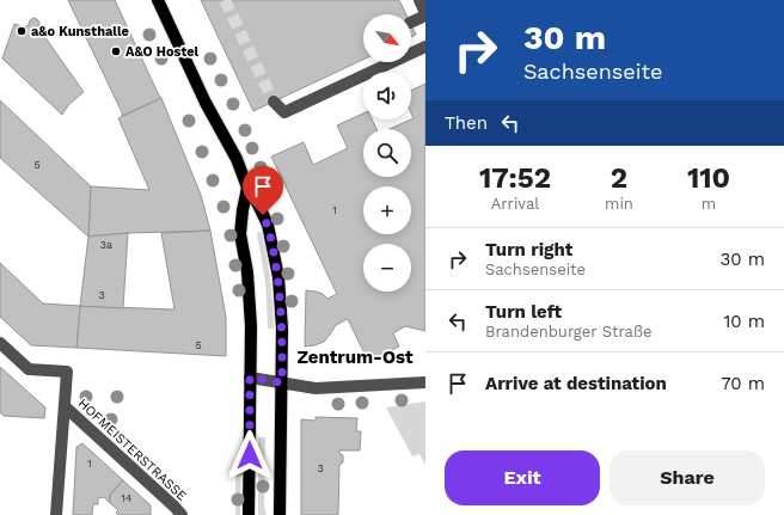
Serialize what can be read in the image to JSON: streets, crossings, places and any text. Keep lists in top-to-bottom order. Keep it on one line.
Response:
{"streets":{"street":["HOFMEISTERSTRASSE"]},"districts":["Zentrum-Ost"],"places":["a&o Kunsthalle","A&O Hostel"],"house_numbers":["5","1","3a","3","5","1","3","14"],"north":"bottom right","page":{"turn":["30 m","Sachsenseite"],"map_buttons":["+","−"],"then":"Then","eta":["17:52","Arrival","2","min","110","m"],"list":[{"name":"Turn right","note":"Sachsenseite","value":"30 m"},{"name":"Turn left","note":"Brandenburger Straße","value":"10 m"},{"name":"Arrive at destination","value":"70 m"}],"buttons":["Exit","Share"]}}
